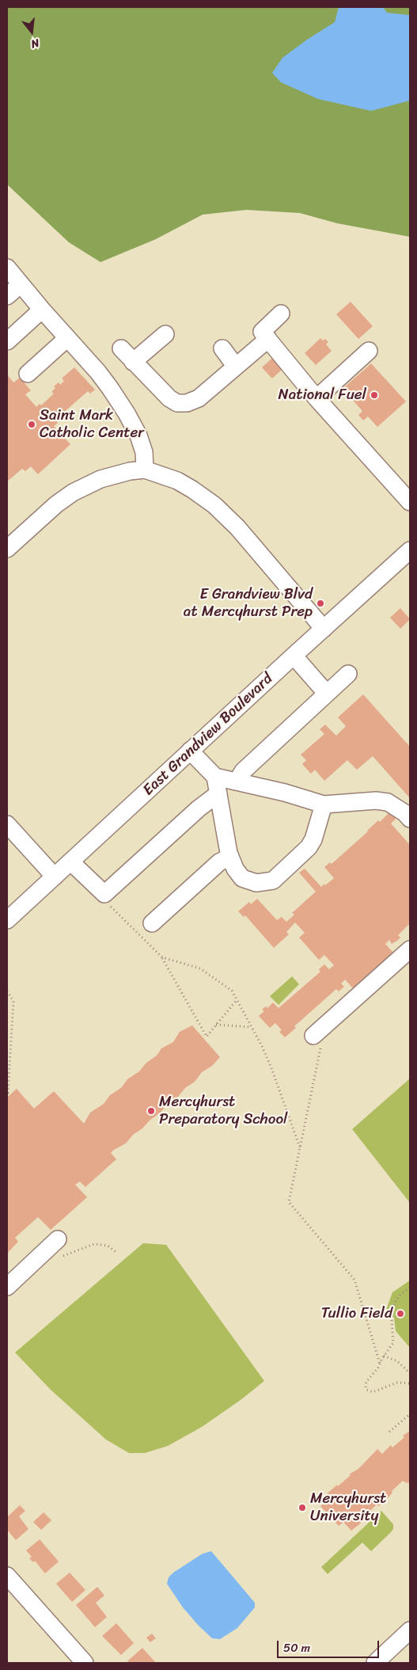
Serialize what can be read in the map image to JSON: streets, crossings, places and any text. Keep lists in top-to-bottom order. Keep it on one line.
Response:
{"streets":{"street":["East Grandview Boulevard"]},"places":["National Fuel","Saint Mark Catholic Center","E Grandview Blvd at Mercyhurst Prep","Mercyhurst Preparatory School","Tullio Field","Mercyhurst University"],"scale_bar":"50 m","north":"bottom"}
